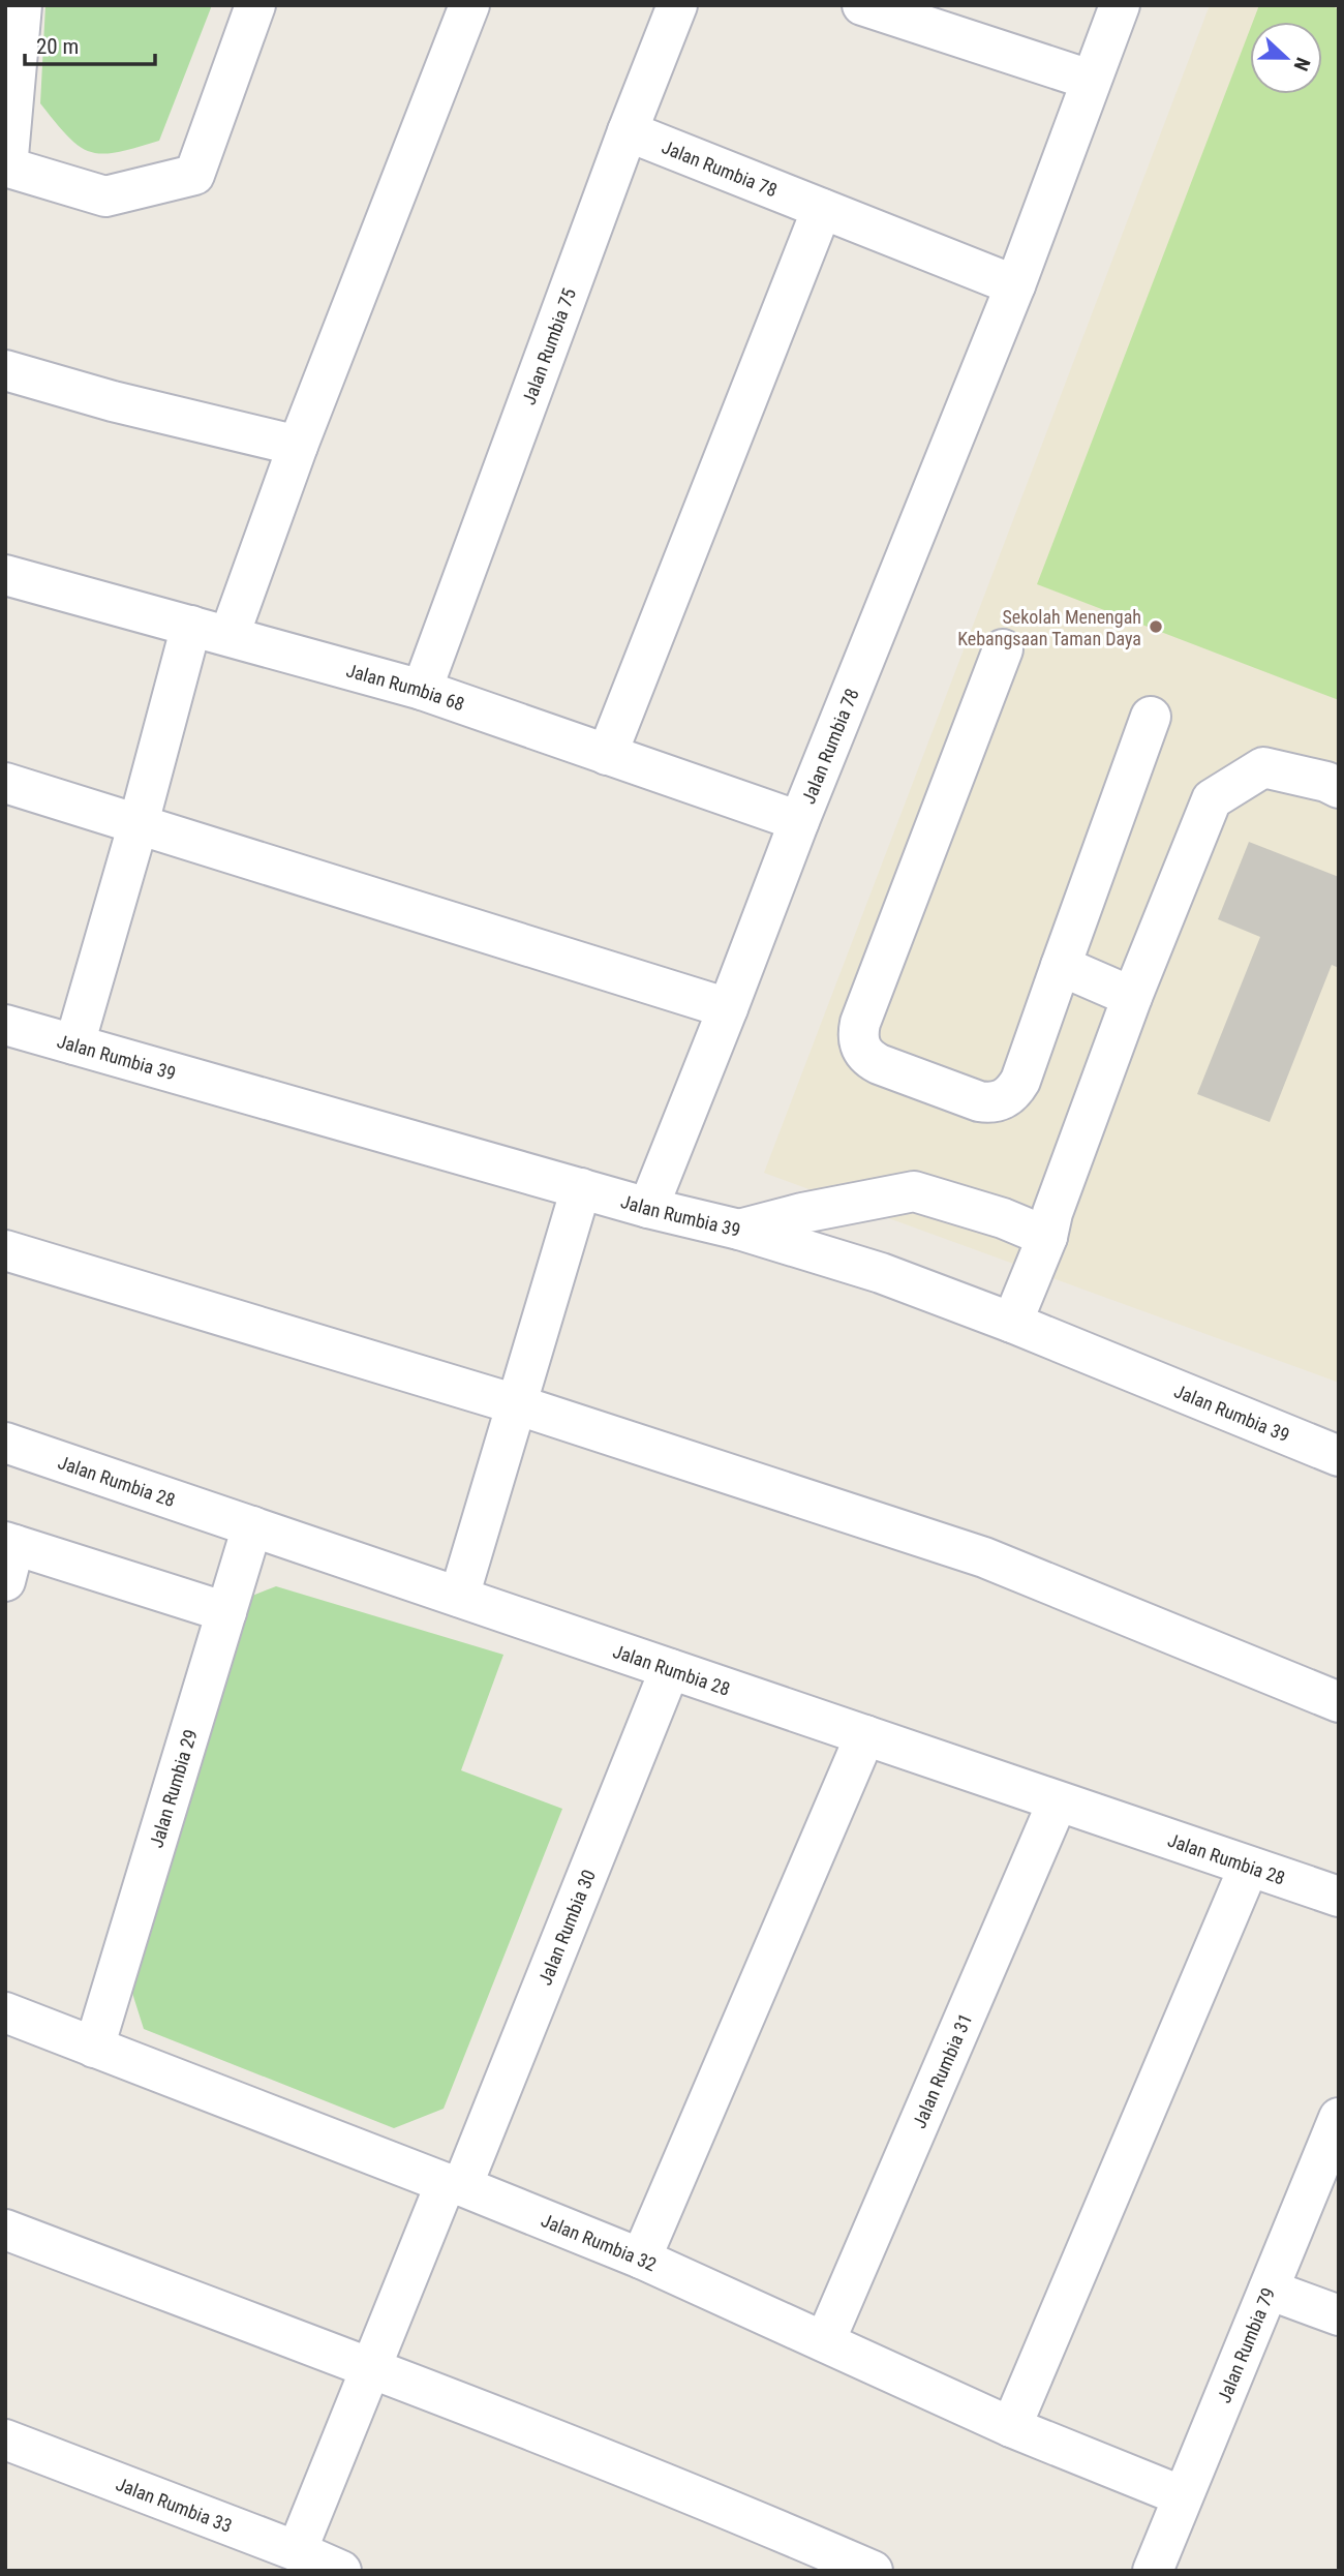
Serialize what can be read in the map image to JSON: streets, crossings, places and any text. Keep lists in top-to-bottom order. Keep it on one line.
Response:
{"streets":{"street":["Jalan Rumbia 78","Jalan Rumbia 75","Jalan Rumbia 68","Jalan Rumbia 39","Jalan Rumbia 28","Jalan Rumbia 29","Jalan Rumbia 30","Jalan Rumbia 31","Jalan Rumbia 32","Jalan Rumbia 79","Jalan Rumbia 33"]},"crossings":[["Jalan Rumbia 78","Jalan Rumbia 75"],["Jalan Rumbia 78","Jalan Rumbia 68"],["Jalan Rumbia 78","Jalan Rumbia 39"],["Jalan Rumbia 75","Jalan Rumbia 68"],["Jalan Rumbia 28","Jalan Rumbia 29"],["Jalan Rumbia 28","Jalan Rumbia 30"],["Jalan Rumbia 28","Jalan Rumbia 31"],["Jalan Rumbia 29","Jalan Rumbia 32"],["Jalan Rumbia 30","Jalan Rumbia 32"],["Jalan Rumbia 30","Jalan Rumbia 33"],["Jalan Rumbia 31","Jalan Rumbia 32"],["Jalan Rumbia 32","Jalan Rumbia 79"]],"places":["Sekolah Menengah Kebangsaan Taman Daya"],"scale_bar":"20 m","north":"right"}
